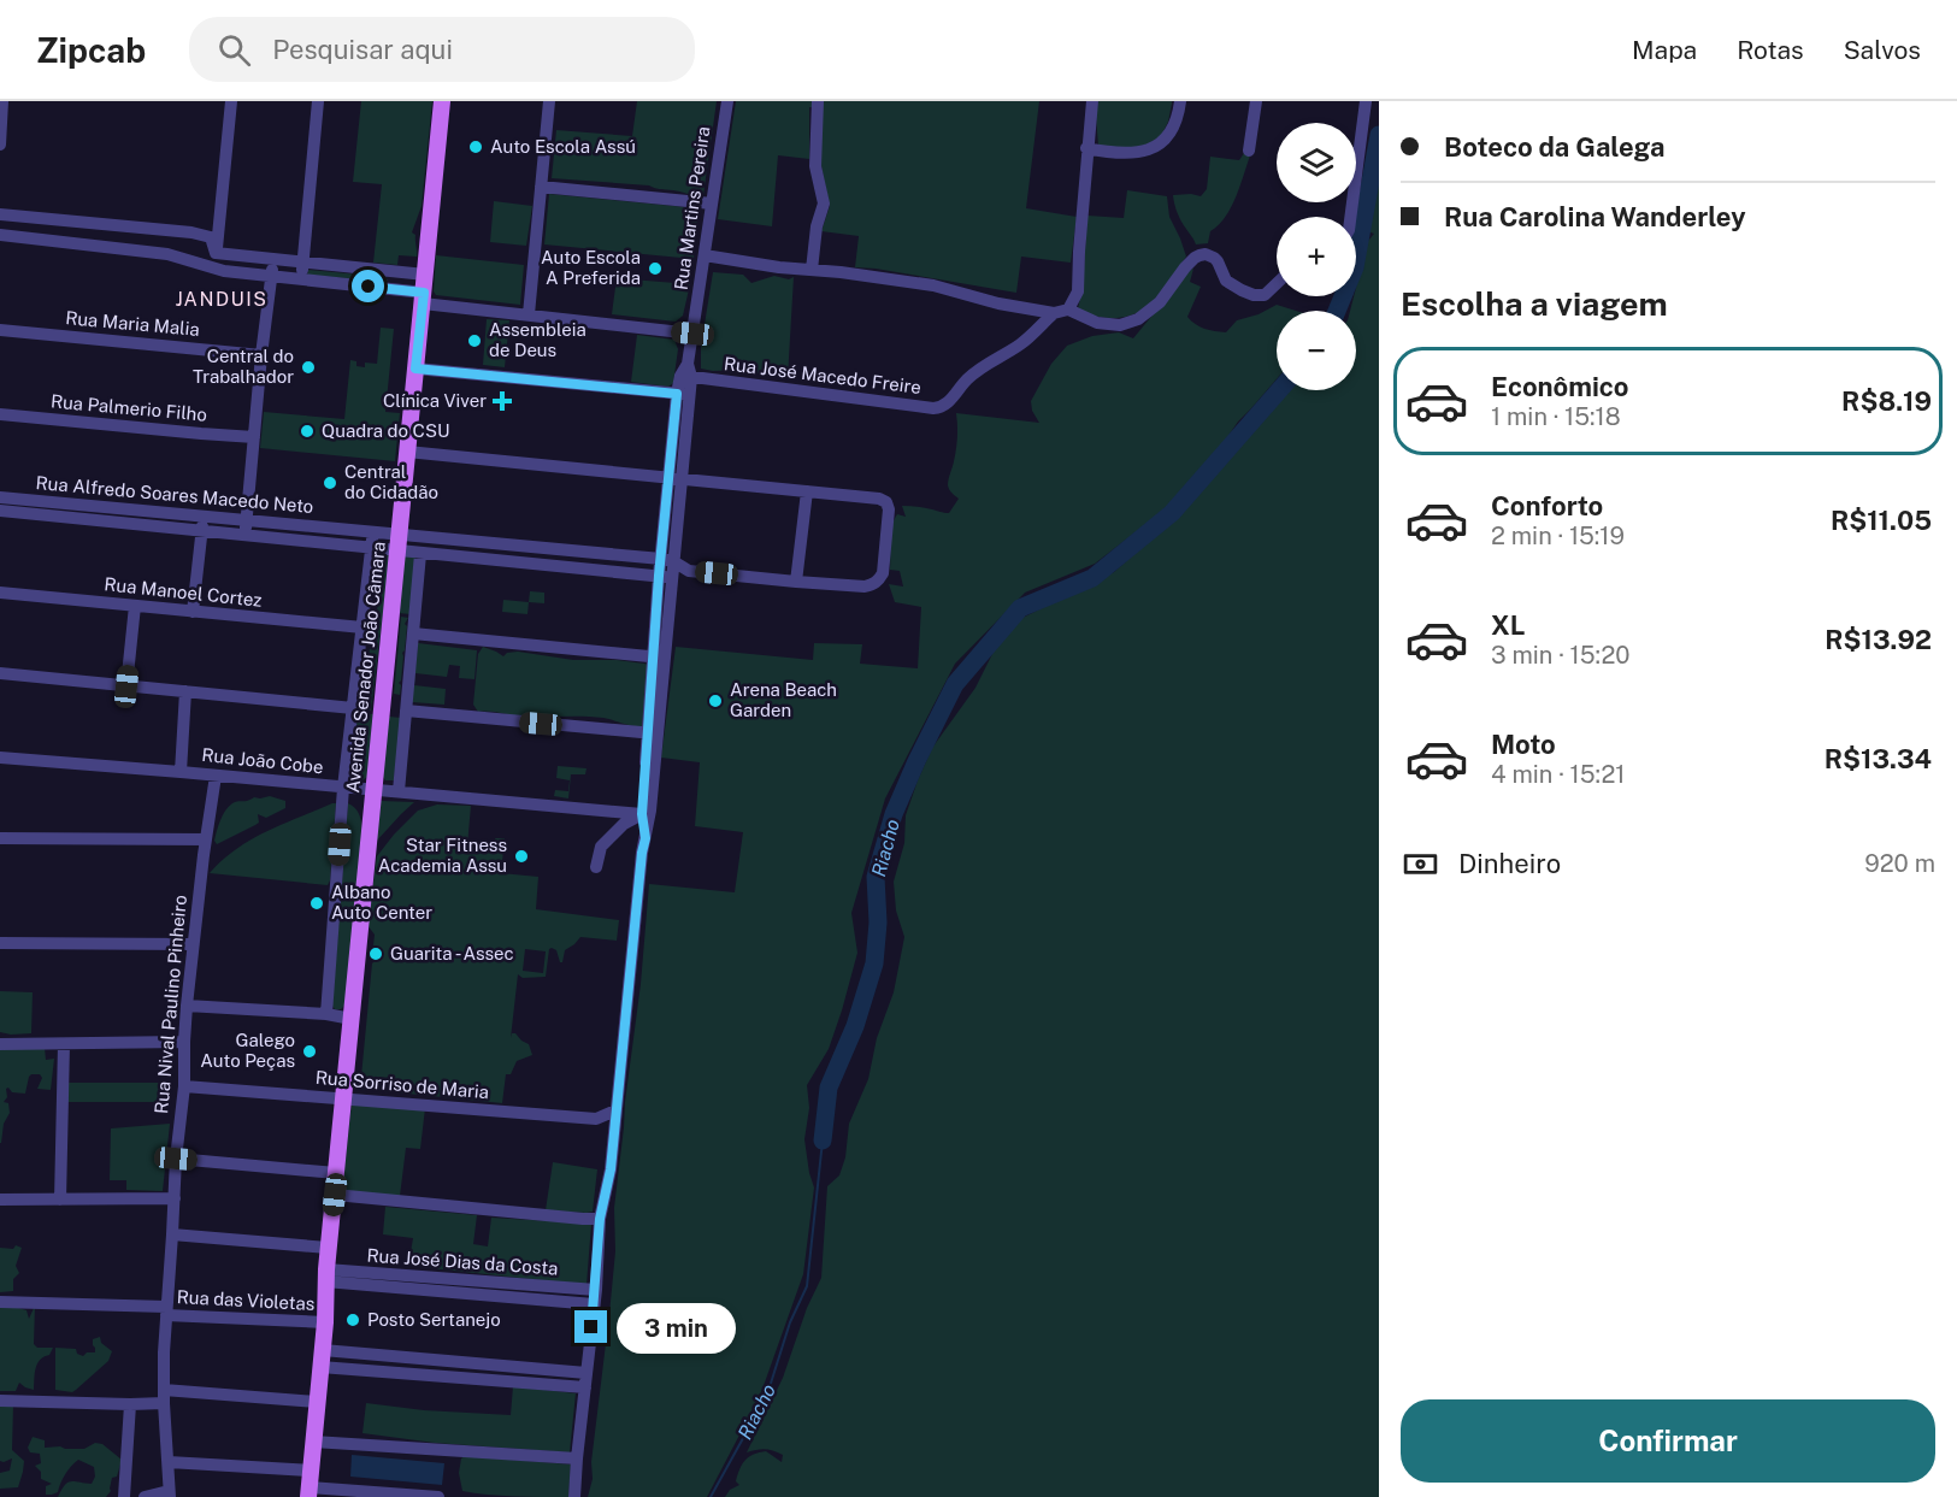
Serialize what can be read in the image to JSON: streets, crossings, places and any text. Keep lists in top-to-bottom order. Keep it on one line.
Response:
{"streets":{"main road":["Avenida Senador João Câmara"],"street":["Rua Martins Pereira","Rua Maria Malia","Rua José Macedo Freire","Rua Palmerio Filho","Rua Alfredo Soares Macedo Neto","Rua Manoel Cortez","Rua João Cobe","Rua Nival Paulino Pinheiro","Rua Sorriso de Maria","Rua José Dias da Costa","Rua das Violetas"]},"crossings":[["Rua Martins Pereira","Rua José Macedo Freire"],["Rua Martins Pereira","Rua Alfredo Soares Macedo Neto"],["Rua Martins Pereira","Rua João Cobe"],["Rua Martins Pereira","Rua Sorriso de Maria"],["Rua Martins Pereira","Rua José Dias da Costa"],["Rua Alfredo Soares Macedo Neto","Avenida Senador João Câmara"],["Rua Manoel Cortez","Avenida Senador João Câmara"],["Avenida Senador João Câmara","Rua João Cobe"],["Avenida Senador João Câmara","Rua Sorriso de Maria"],["Avenida Senador João Câmara","Rua José Dias da Costa"],["Avenida Senador João Câmara","Rua das Violetas"],["Rua João Cobe","Rua Nival Paulino Pinheiro"],["Rua Nival Paulino Pinheiro","Rua Sorriso de Maria"],["Rua Nival Paulino Pinheiro","Rua das Violetas"]],"districts":["JANDUIS"],"water":["Riacho"],"places":{"other":["Auto Escola Assú","Auto Escola A Preferida","Assembleia de Deus","Central do Trabalhador","Quadra do CSU","Central do Cidadão","Arena Beach Garden","Star Fitness Academia Assu","Albano Auto Center","Guarita - Assec","Galego Auto Peças","Posto Sertanejo"],"health":["Clínica Viver"]},"page":{"header":"Zipcab","search":"Pesquisar aqui","nav":["Mapa","Rotas","Salvos"],"banner":["Boteco da Galega","Rua Carolina Wanderley"],"map_buttons":["+","−"],"heading":"Escolha a viagem","list":[{"name":"Econômico","note":"1 min · 15:18","value":"R$8.19"},{"name":"Conforto","note":"2 min · 15:19","value":"R$11.05"},{"name":"XL","note":"3 min · 15:20","value":"R$13.92"},{"name":"Moto","note":"4 min · 15:21","value":"R$13.34"}],"pay":["Dinheiro","920 m"],"bubble":"3 min","buttons":"Confirmar"}}
